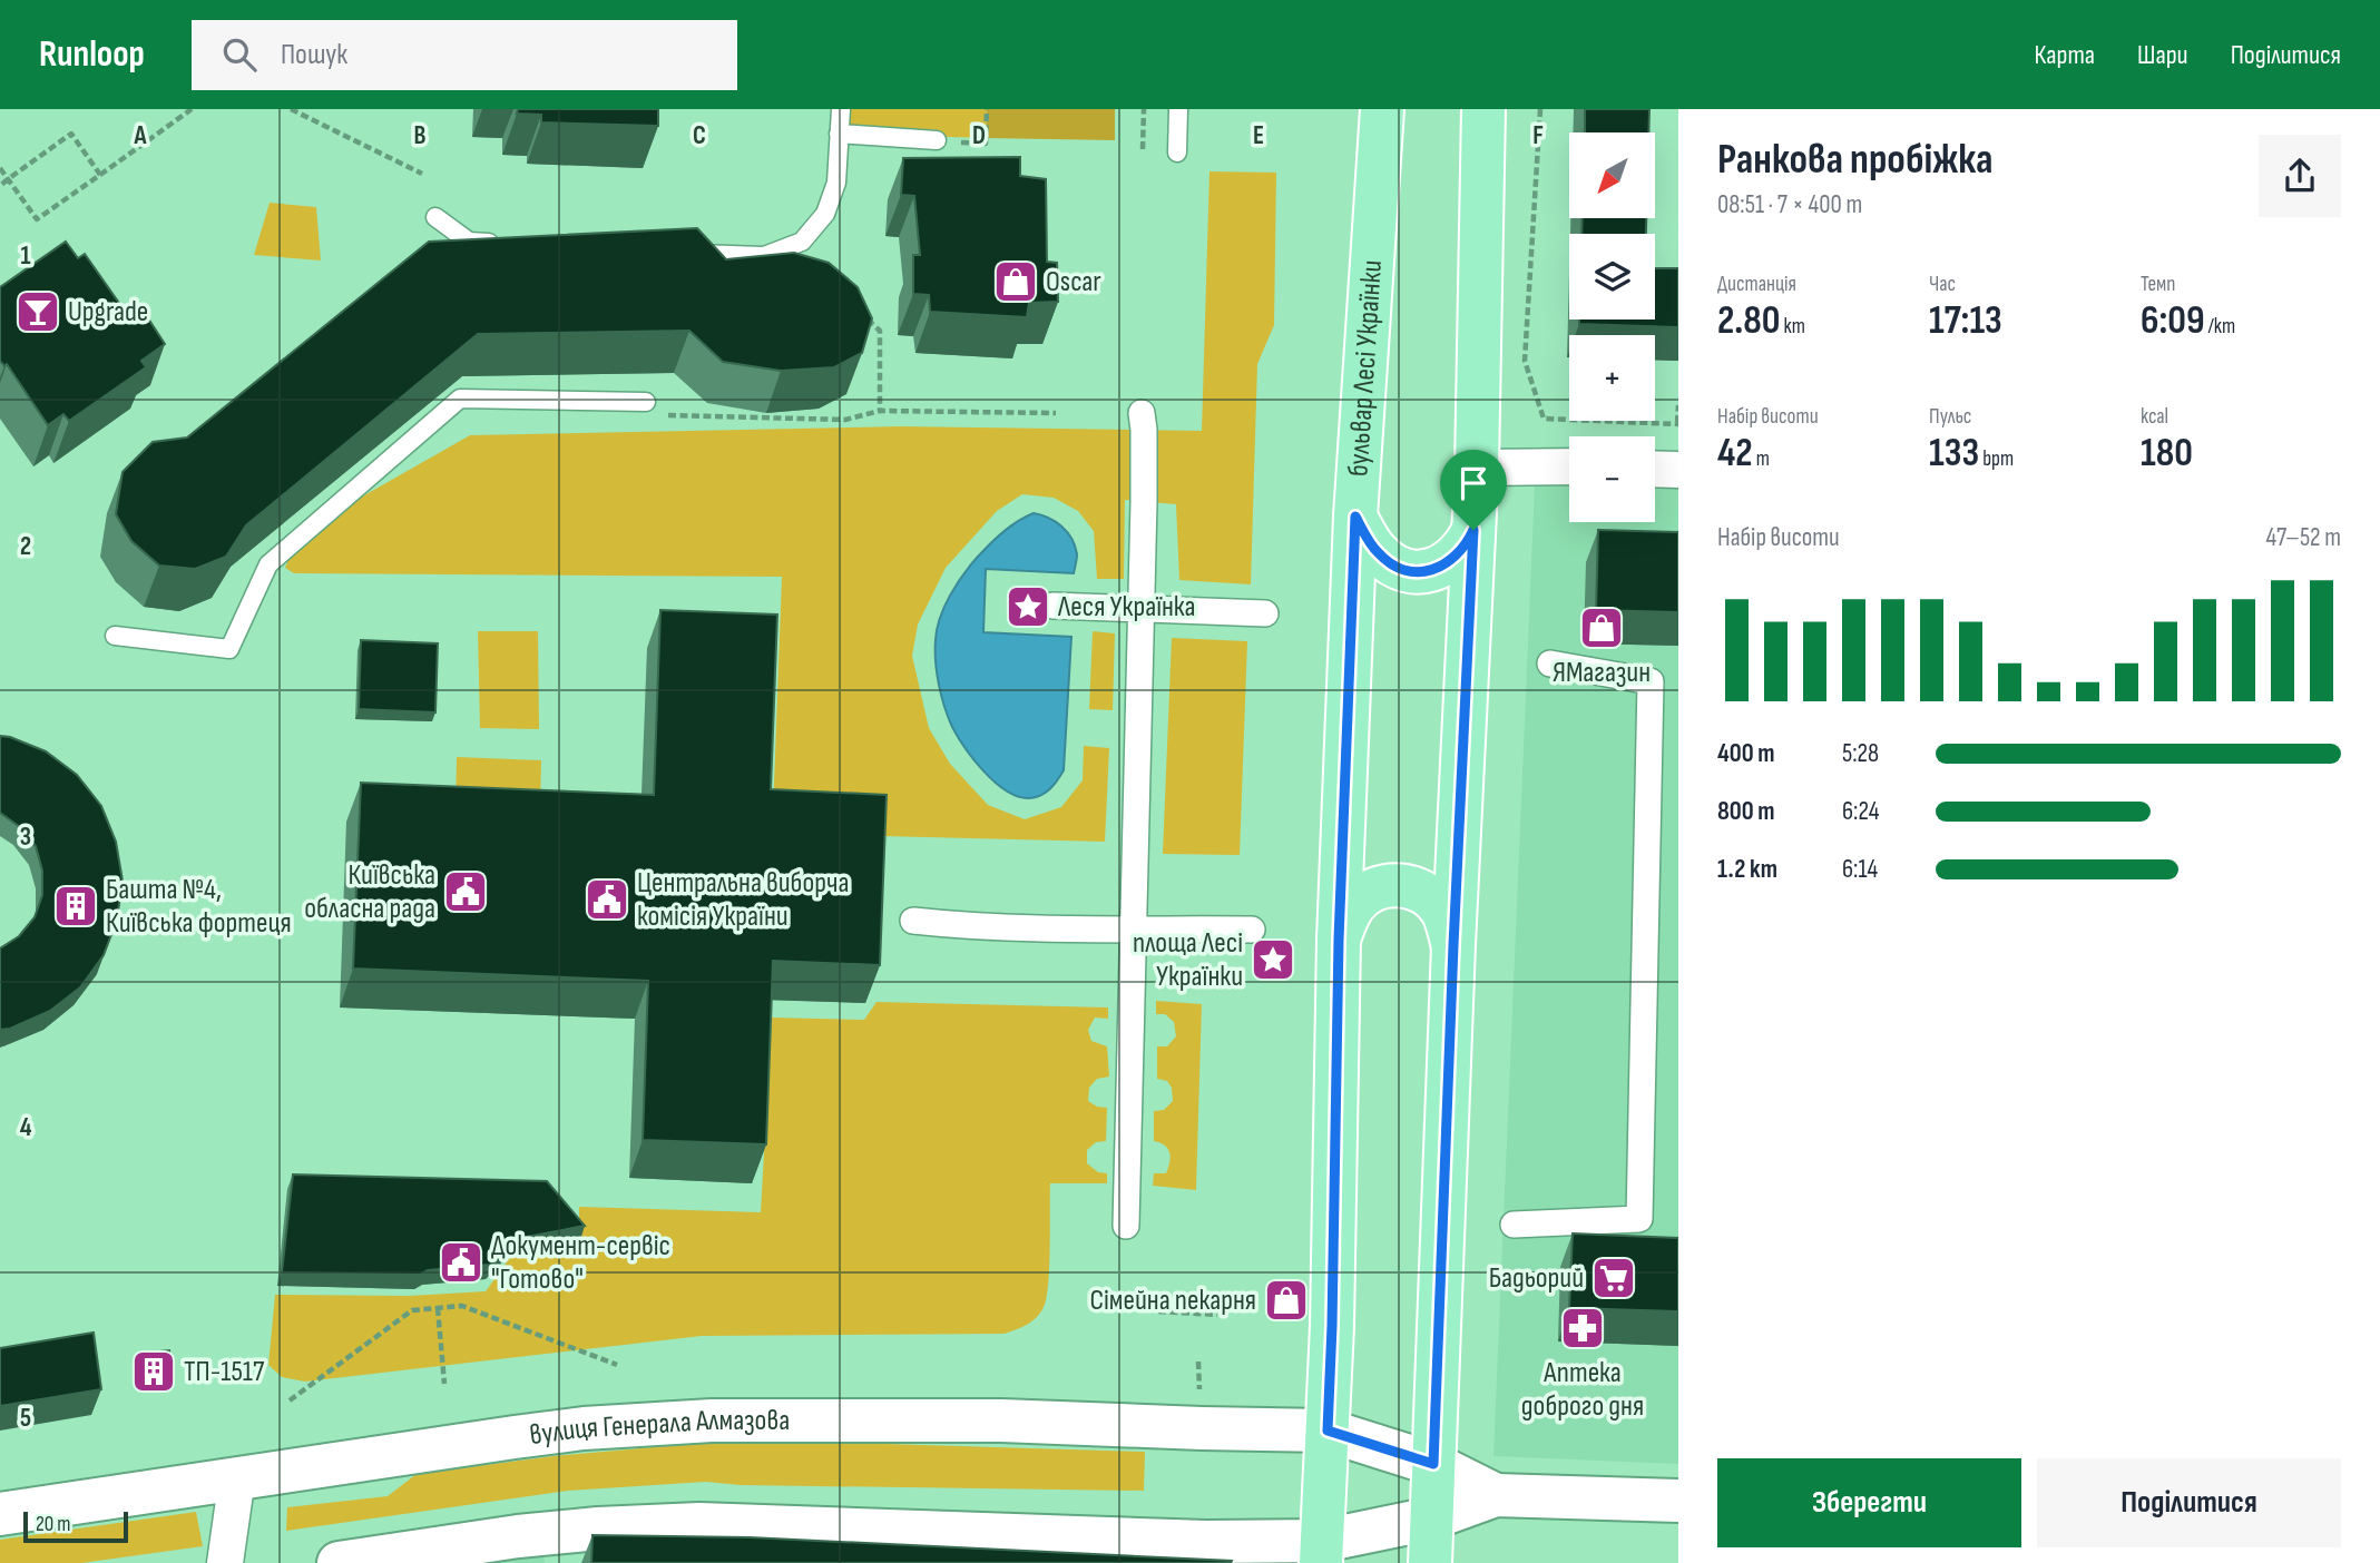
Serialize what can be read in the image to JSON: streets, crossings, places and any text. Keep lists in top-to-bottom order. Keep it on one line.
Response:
{"streets":{"main road":["бульвар Лесі Українки","вулиця Генерала Алмазова"]},"crossings":[["бульвар Лесі Українки","вулиця Генерала Алмазова"]],"places":{"shop":["Oscar","ЯМагазин","Сімейна пекарня"],"bar":["Upgrade"],"place":["Леся Українка","площа Лесі Українки"],"public building":["Київська обласна рада","Центральна виборча комісія України","Документ-сервіс \"Готово\""],"building":["Башта №4, Київська фортеця","ТП-1517"],"supermarket":["Бадьорий"],"pharmacy":["Аптека доброго дня"]},"scale_bar":"20 m","north":"bottom left","page":{"header":"Runloop","search":"Пошук","nav":["Карта","Шари","Поділитися"],"heading":["Ранкова пробіжка","08:51 · 7 × 400 m"],"map_buttons":["+","−"],"stats":[["Дистанція","2.80 km"],["Час","17:13"],["Темп","6:09 /km"],["Набір висоти","42 m"],["Пульс","133 bpm"],["kcal","180"]],"chart":["Набір висоти","47–52 m"],"list":[{"name":"400 m","note":"5:28"},{"name":"800 m","note":"6:24"},{"name":"1.2 km","note":"6:14"}],"buttons":["Зберегти","Поділитися"],"scale":"20 m"},"grid":{"columns":["A","B","C","D","E","F"],"rows":["1","2","3","4","5"]}}
